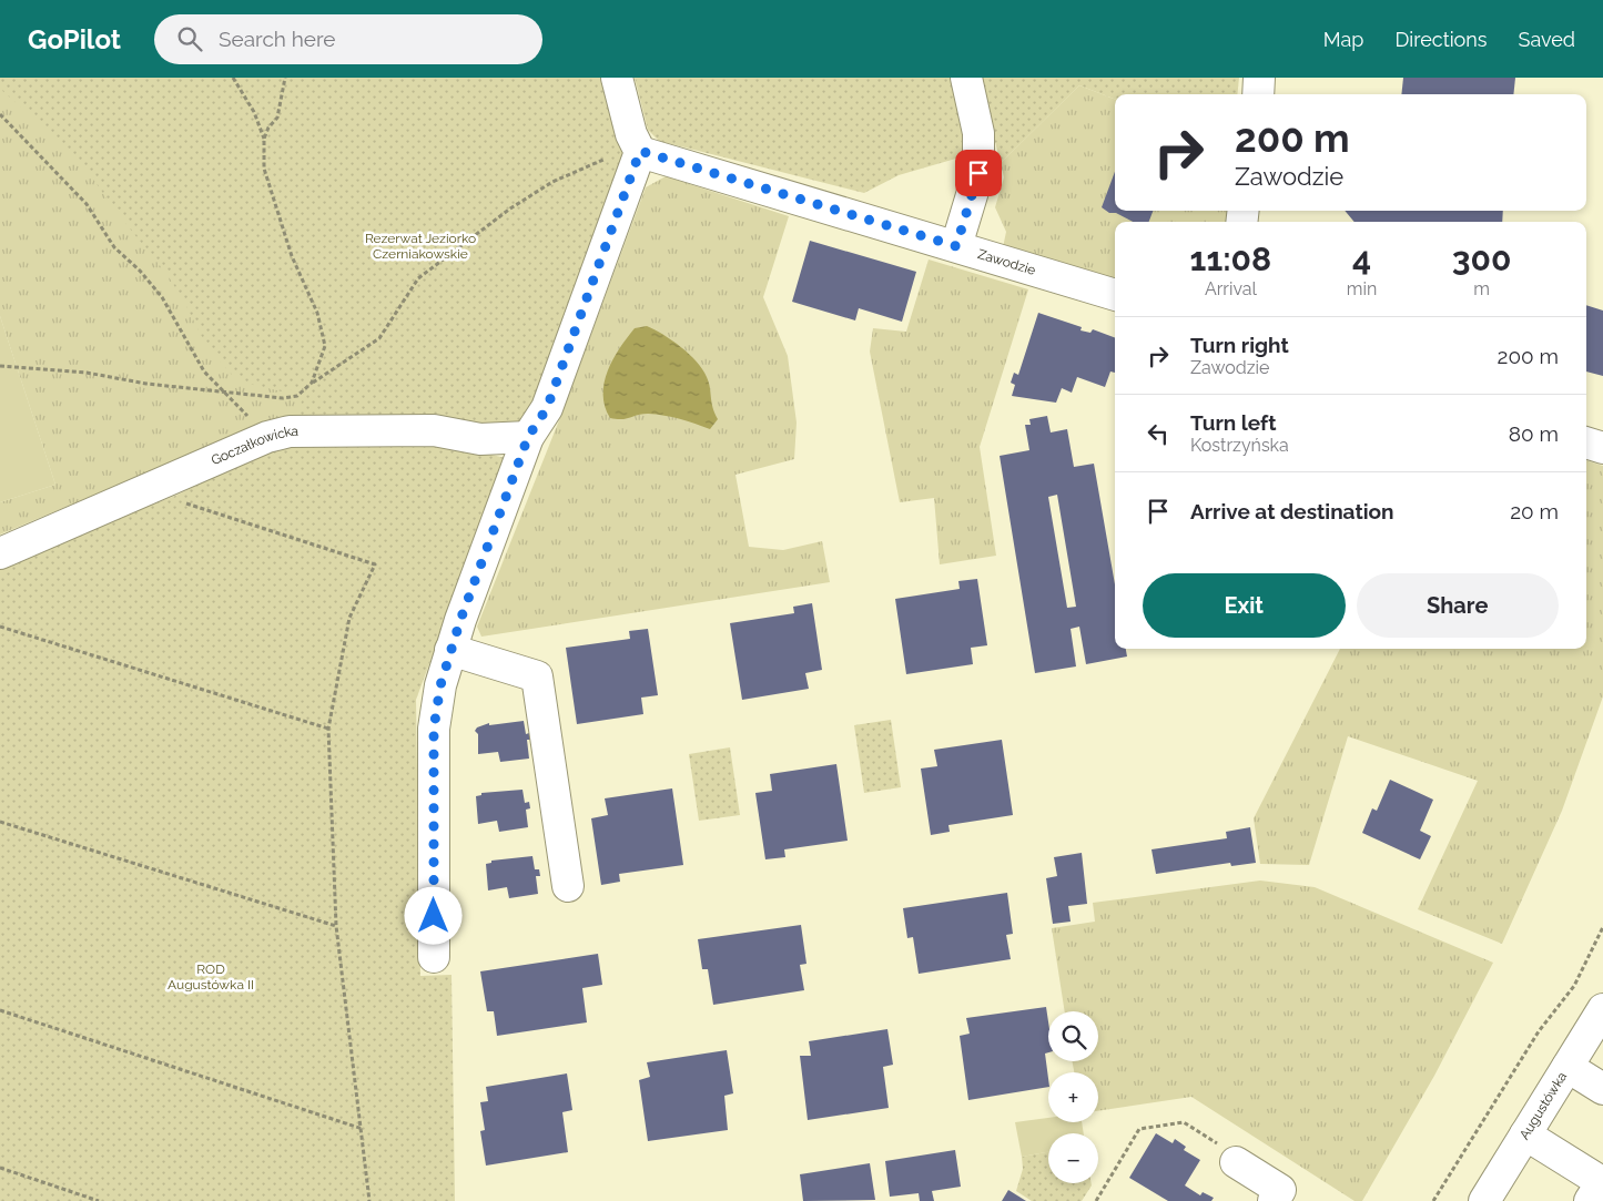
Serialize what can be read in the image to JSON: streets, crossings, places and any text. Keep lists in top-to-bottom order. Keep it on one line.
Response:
{"streets":{"street":["Zawodzie","Goczałkowicka","Augustówka"]},"parks":["Rezerwat Jeziorko Czerniakowskie","ROD Augustówka II"],"page":{"header":"GoPilot","search":"Search here","nav":["Map","Directions","Saved"],"turn":["200 m","Zawodzie"],"eta":["11:08","Arrival","4","min","300","m"],"list":[{"name":"Turn right","note":"Zawodzie","value":"200 m"},{"name":"Turn left","note":"Kostrzyńska","value":"80 m"},{"name":"Arrive at destination","value":"20 m"}],"buttons":["Exit","Share"],"map_buttons":["+","−"]}}
